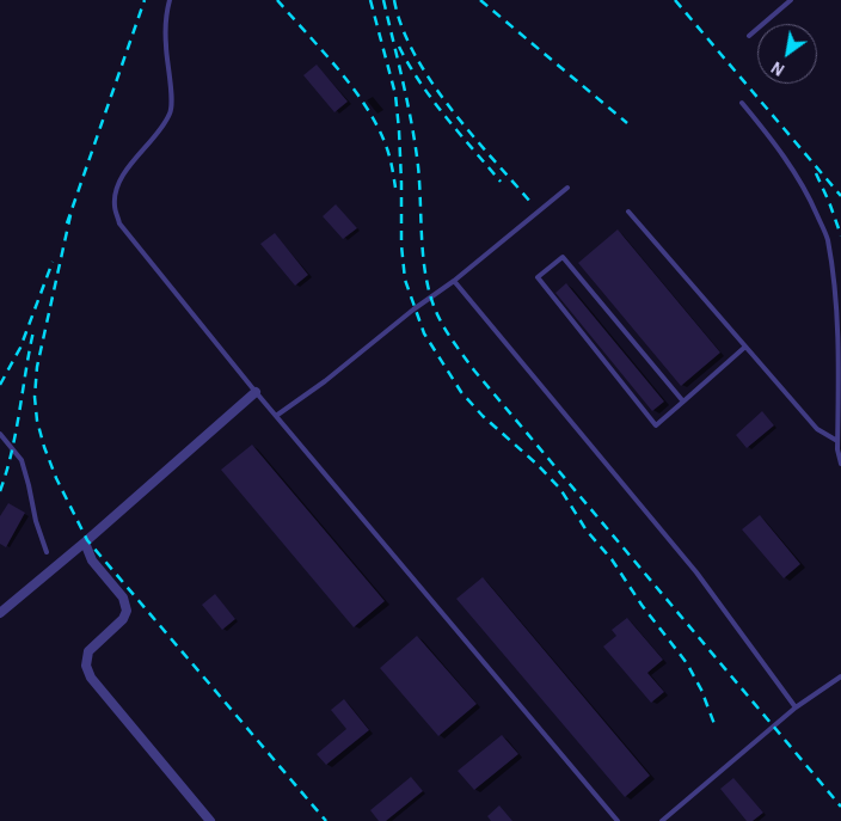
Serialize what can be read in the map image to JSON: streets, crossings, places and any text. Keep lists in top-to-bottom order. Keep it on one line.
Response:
{"north":"bottom left"}
